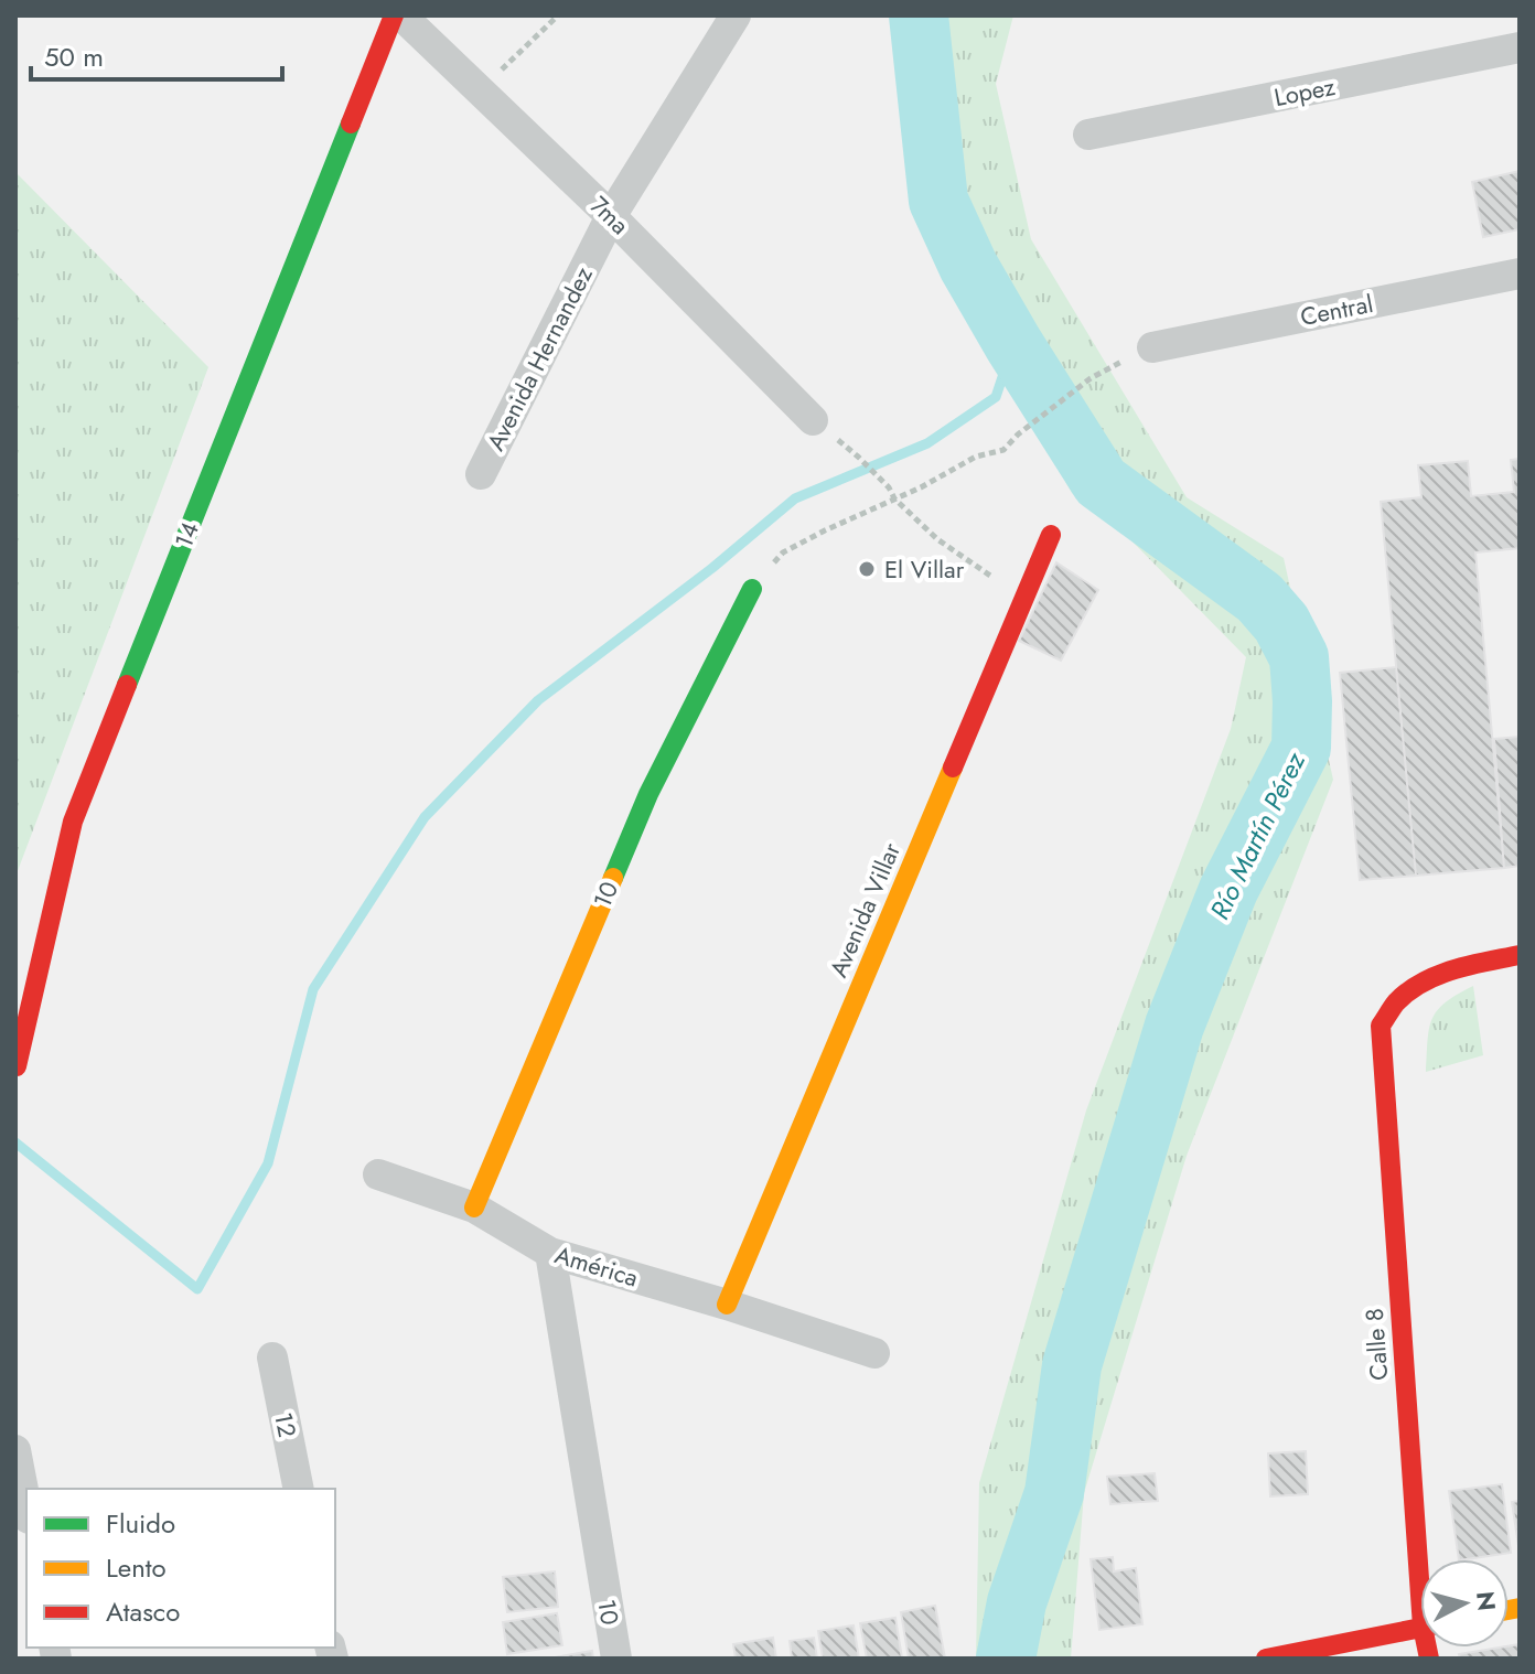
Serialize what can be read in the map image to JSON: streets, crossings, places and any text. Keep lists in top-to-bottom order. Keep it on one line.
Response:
{"streets":{"street":["Lopez","7ma","Central","Avenida Hernandez","14","10","Avenida Villar","América","Calle 8","12"]},"crossings":[["7ma","Avenida Hernandez"],["10","América"],["Avenida Villar","América"]],"water":["Río Martín Pérez"],"places":["El Villar"],"legend":["Fluido","Lento","Atasco"],"scale_bar":"50 m","north":"right"}
